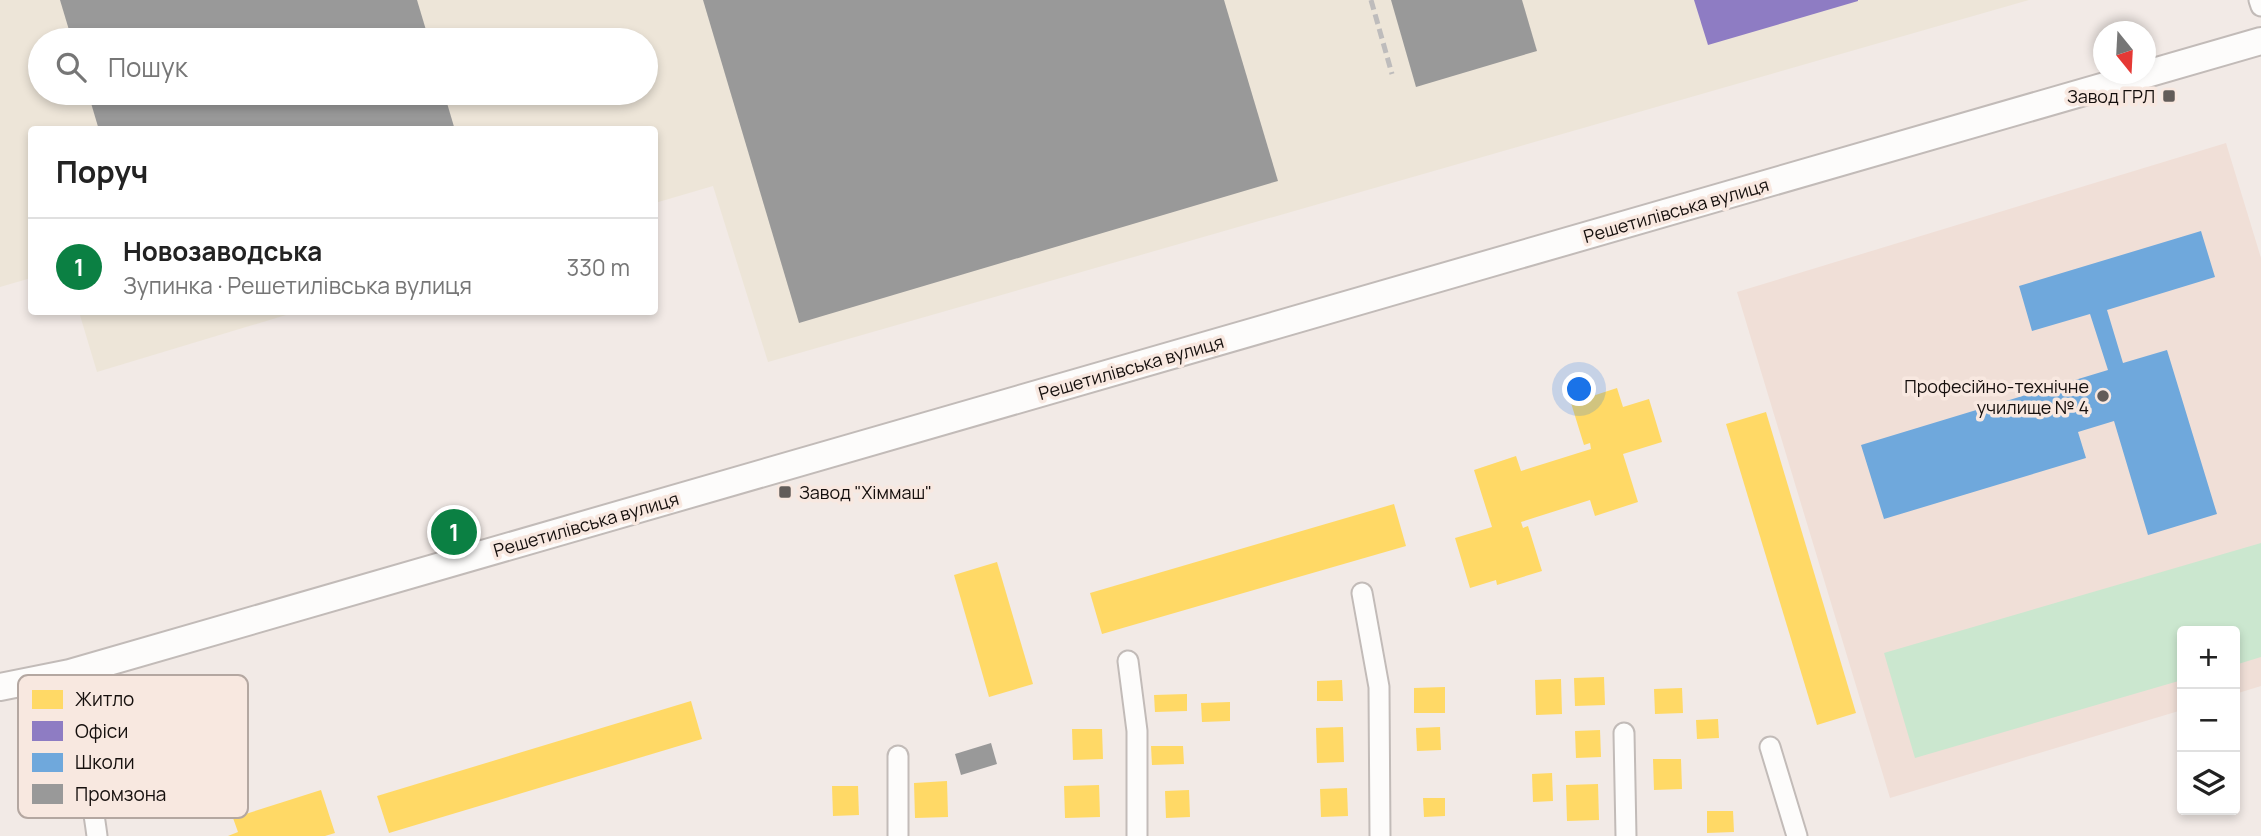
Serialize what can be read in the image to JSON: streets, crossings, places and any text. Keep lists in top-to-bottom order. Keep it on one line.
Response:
{"streets":{"street":["Решетилівська вулиця"]},"places":{"transit":["Завод ГРЛ","Завод \"Хіммаш\""],"other":["Професійно-технічне училище № 4"]},"legend":["Житло","Офіси","Школи","Промзона"],"north":"bottom","page":{"search":"Пошук","heading":"Поруч","list":[{"mark":"1","name":"Новозаводська","note":"Зупинка · Решетилівська вулиця","value":"330 m"}],"pins":"1","map_buttons":["+","−"]}}
